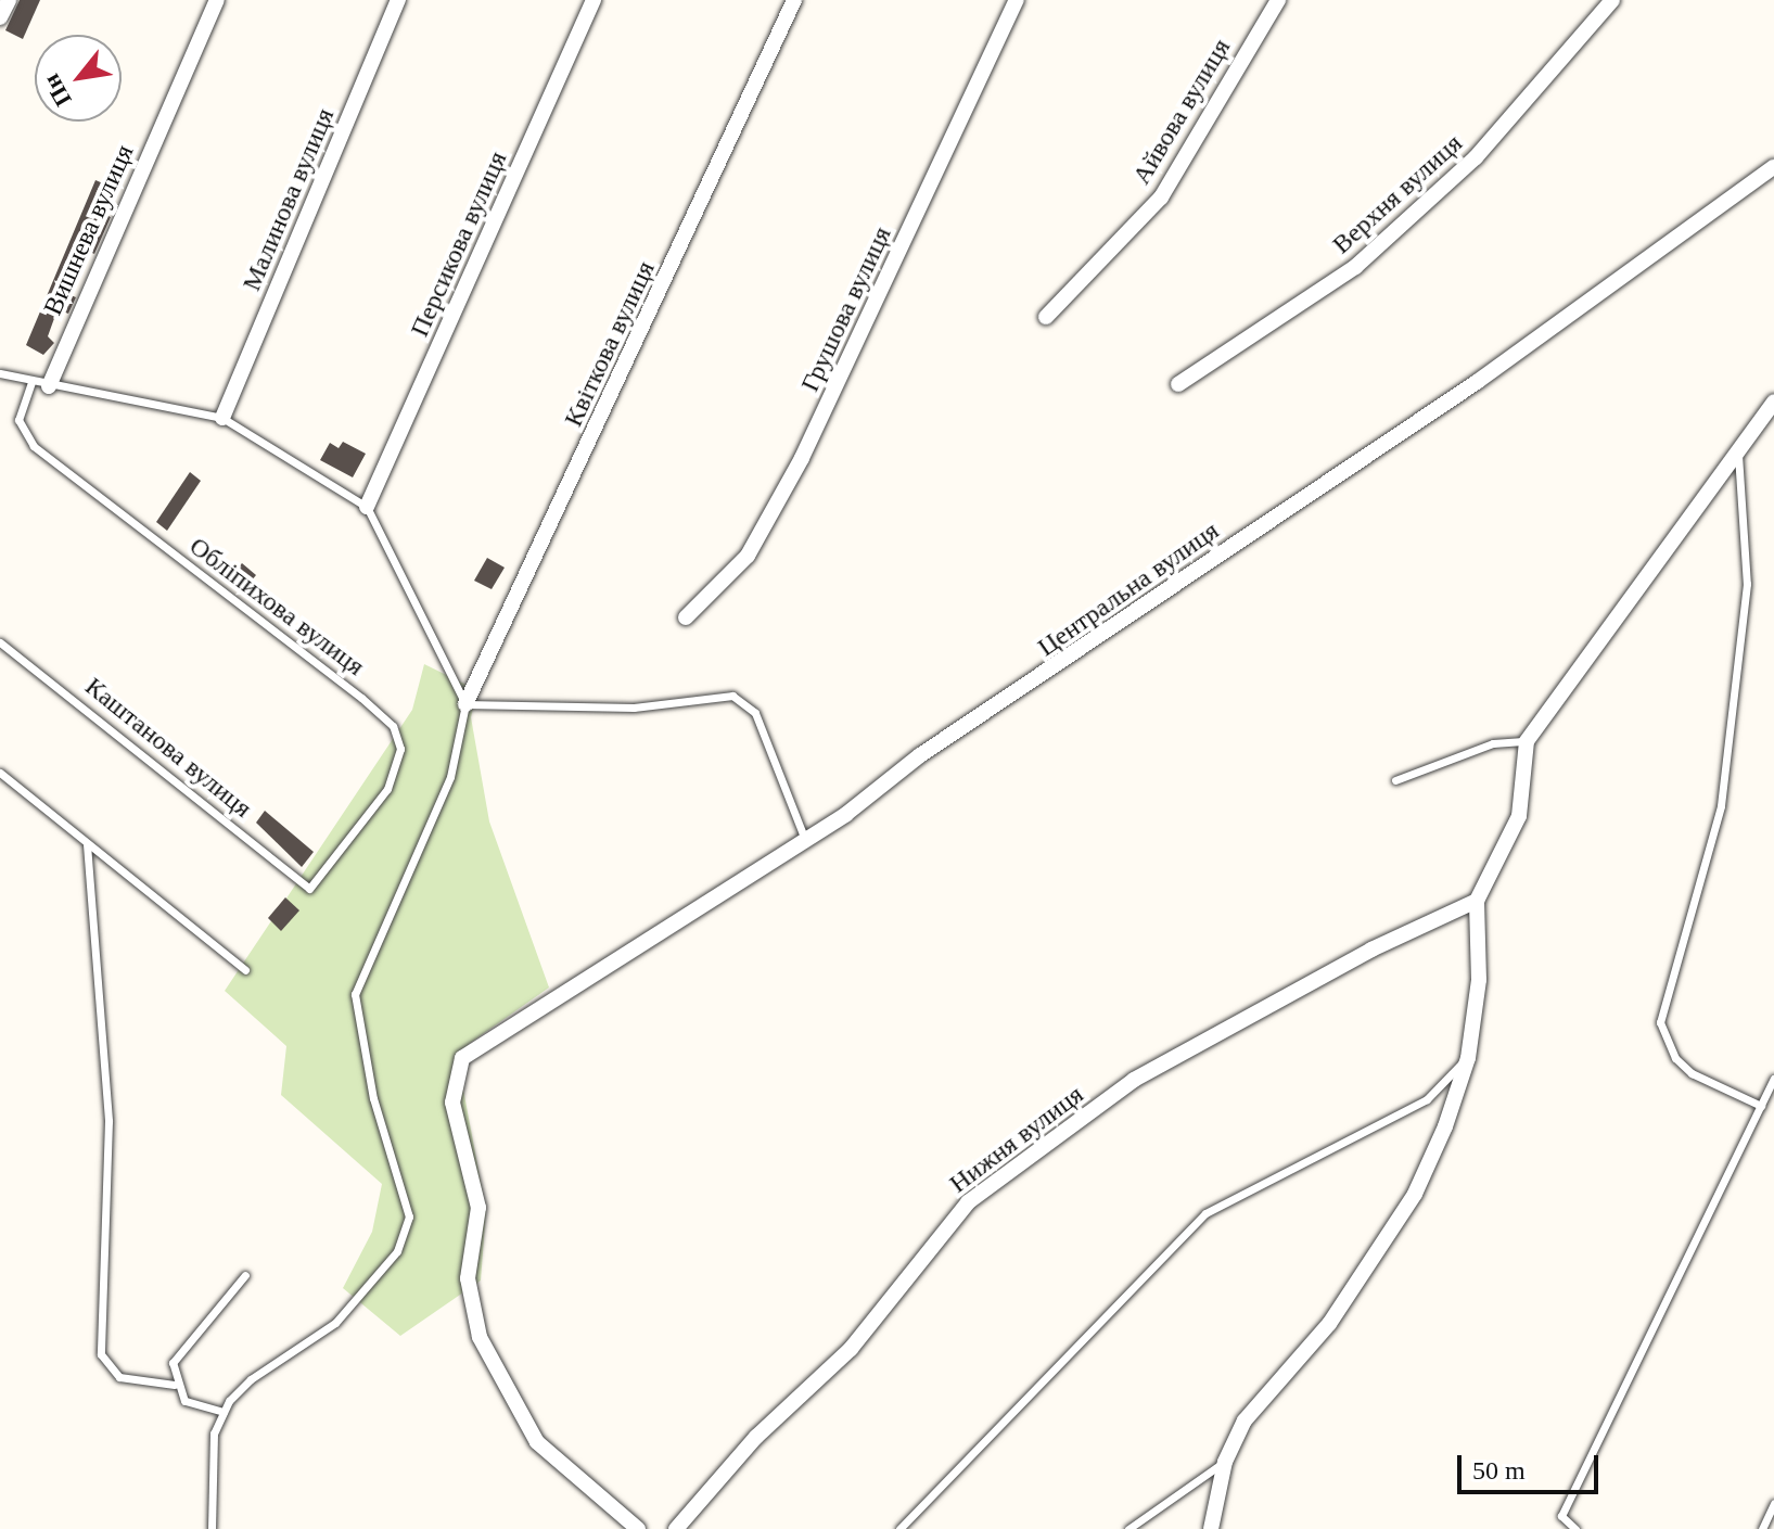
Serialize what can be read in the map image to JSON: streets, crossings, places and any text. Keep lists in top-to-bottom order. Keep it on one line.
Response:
{"streets":{"street":["Айвова вулиця","Верхня вулиця","Малинова вулиця","Вишнева вулиця","Персикова вулиця","Грушова вулиця","Квіткова вулиця","Центральна вулиця","Нижня вулиця"],"lane":["Обліпихова вулиця","Каштанова вулиця"]},"crossings":[["Обліпихова вулиця","Каштанова вулиця"]],"scale_bar":"50 m","north":"bottom left"}
